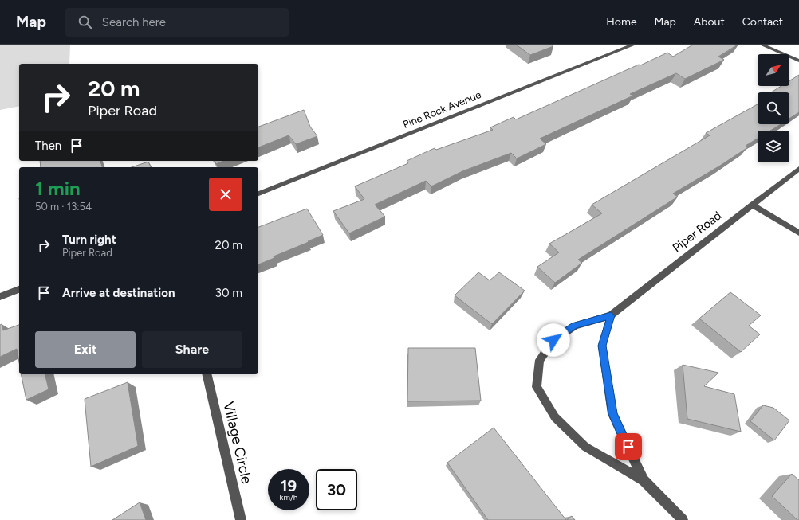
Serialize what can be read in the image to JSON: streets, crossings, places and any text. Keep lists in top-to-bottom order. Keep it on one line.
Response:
{"streets":{"street":["Pine Rock Avenue","Piper Road","Village Circle"]},"north":"top right","page":{"header":"Map","search":"Search here","nav":["Home","Map","About","Contact"],"turn":["20 m","Piper Road"],"then":"Then","heading":["1 min","50 m · 13:54"],"list":[{"name":"Turn right","note":"Piper Road","value":"20 m"},{"name":"Arrive at destination","value":"30 m"}],"buttons":["Exit","Share"],"speed":"19 km/h","limit":"30"}}
